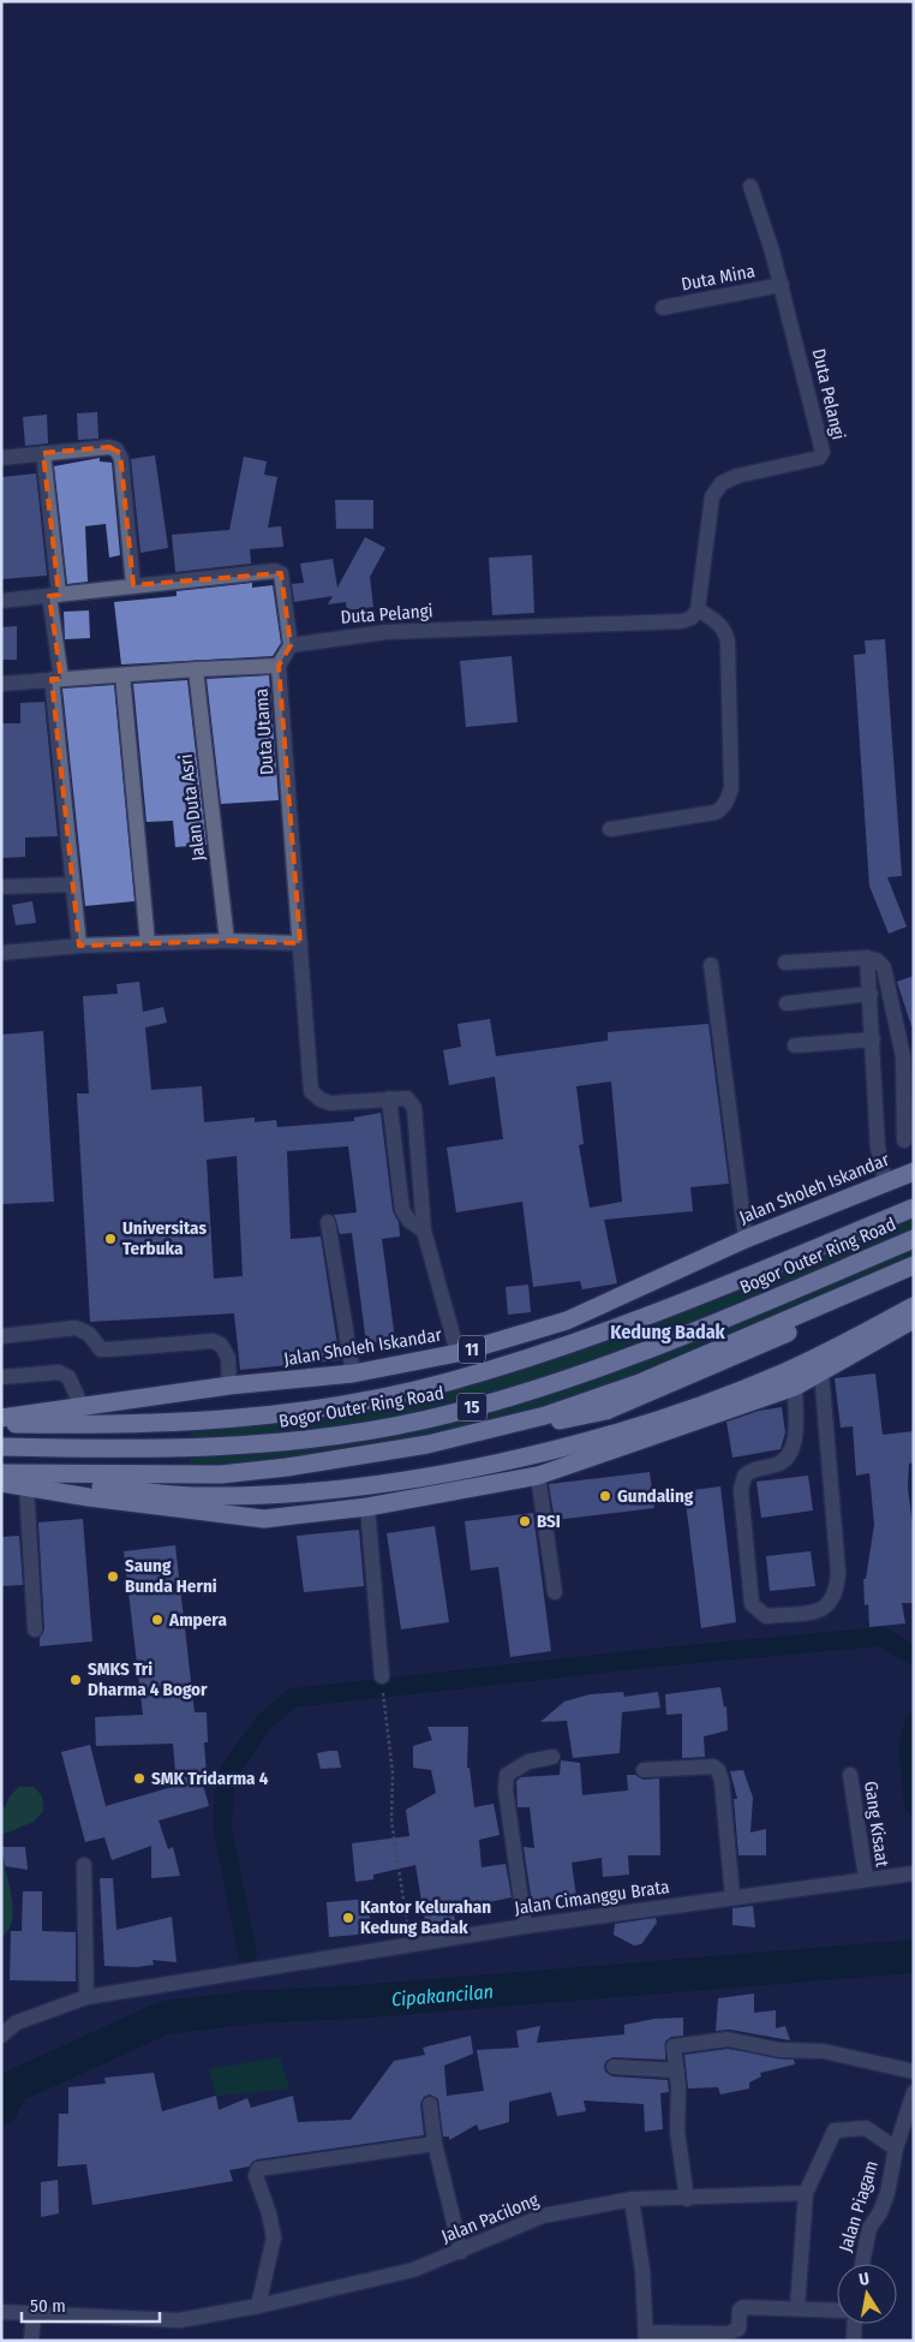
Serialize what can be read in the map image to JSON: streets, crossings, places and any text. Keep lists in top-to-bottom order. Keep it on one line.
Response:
{"streets":{"highway":["Jalan Sholeh Iskandar","Bogor Outer Ring Road","11","15"],"street":["Duta Mina","Duta Pelangi","Duta Utama","Jalan Duta Asri","Gang Kisaat","Jalan Cimanggu Brata","Jalan Piagam","Jalan Pacilong"]},"crossings":[["Duta Mina","Duta Pelangi"],["Duta Pelangi","Duta Utama"],["Duta Utama","Jalan Sholeh Iskandar"],["Gang Kisaat","Jalan Cimanggu Brata"]],"districts":["Kedung Badak"],"water":["Cipakancilan"],"places":["Universitas Terbuka","Gundaling","BSI","Saung Bunda Herni","Ampera","SMKS Tri Dharma 4 Bogor","SMK Tridarma 4","Kantor Kelurahan Kedung Badak"],"scale_bar":"50 m","north":"top"}
